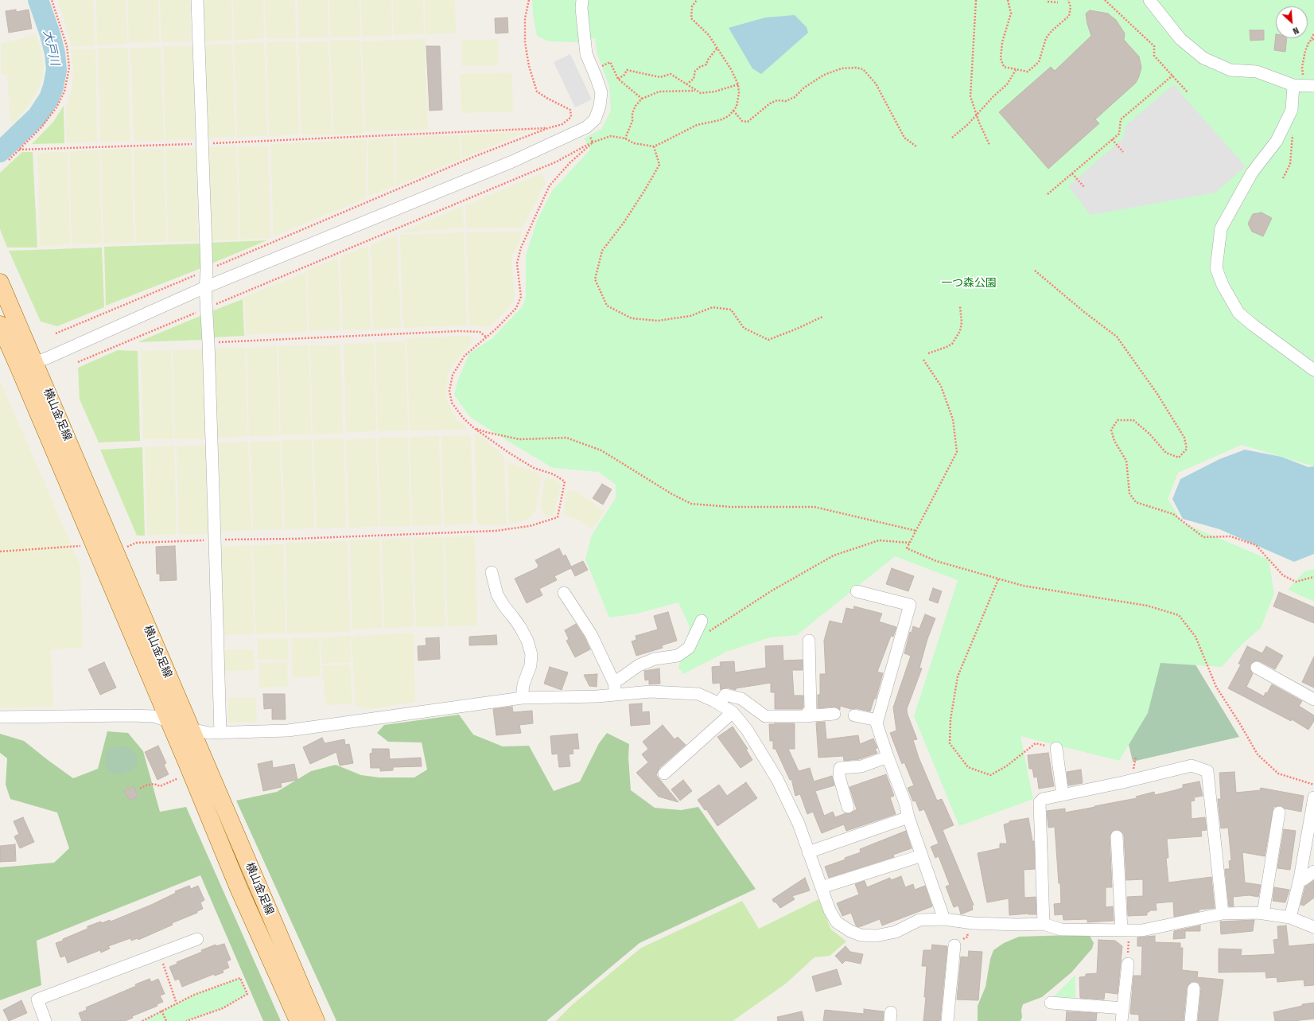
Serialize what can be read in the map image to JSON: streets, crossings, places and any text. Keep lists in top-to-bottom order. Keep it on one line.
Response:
{"streets":{"main road":["横山金足線"]},"water":["大戸川"],"parks":["一つ森公園"],"north":"bottom right"}
